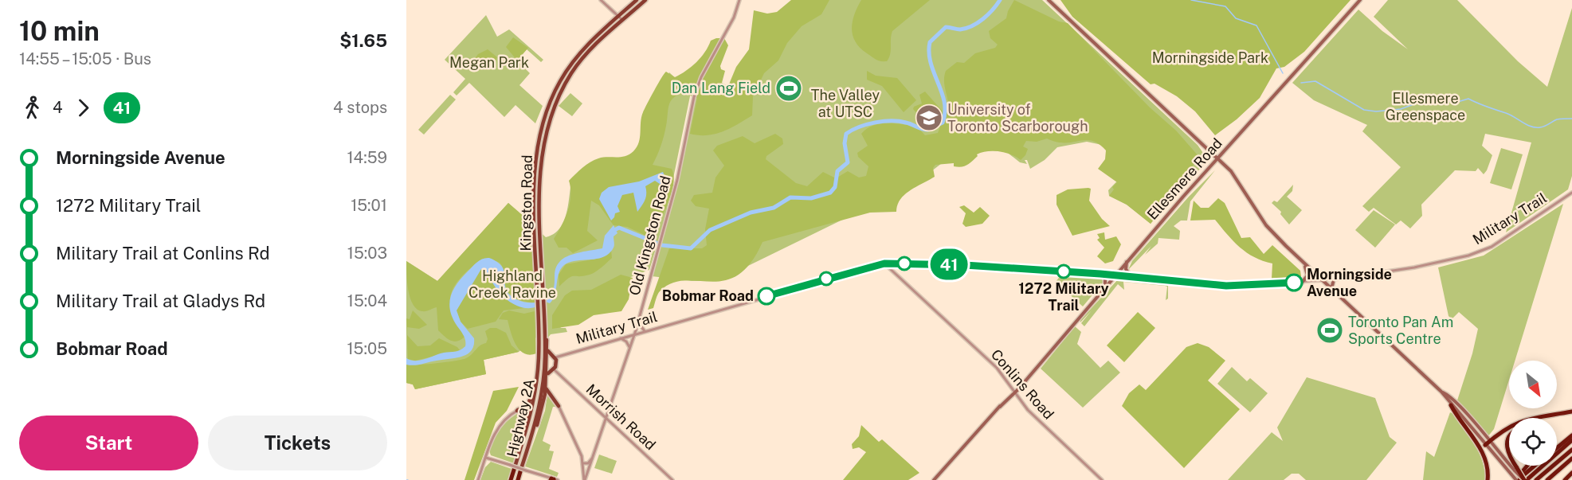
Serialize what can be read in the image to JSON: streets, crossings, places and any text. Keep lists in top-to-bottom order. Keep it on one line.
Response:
{"streets":{"highway":["Highway 2A"],"main road":["Ellesmere Road","Kingston Road"],"street":["Military Trail","Old Kingston Road","Conlins Road","Morrish Road"]},"crossings":[["Ellesmere Road","Military Trail"],["Ellesmere Road","Conlins Road"],["Kingston Road","Highway 2A"],["Military Trail","Old Kingston Road"],["Military Trail","Conlins Road"],["Old Kingston Road","Morrish Road"]],"parks":["Morningside Park","Megan Park","The Valley at UTSC","Ellesmere Greenspace","Highland Creek Ravine"],"places":{"sports":["Dan Lang Field","Toronto Pan Am Sports Centre"],"school or university":["University of Toronto Scarborough"],"other":["1272 Military Trail","Morningside Avenue","Bobmar Road"]},"lines":["bus line 41"],"north":"bottom right","page":{"heading":["10 min","14:55 – 15:05 · Bus","$1.65"],"on_map":"41","legs":["4","41","4 stops"],"list":[{"name":"Morningside Avenue","value":"14:59"},{"name":"1272 Military Trail","value":"15:01"},{"name":"Military Trail at Conlins Rd","value":"15:03"},{"name":"Military Trail at Gladys Rd","value":"15:04"},{"name":"Bobmar Road","value":"15:05"}],"buttons":["Start","Tickets"]}}
